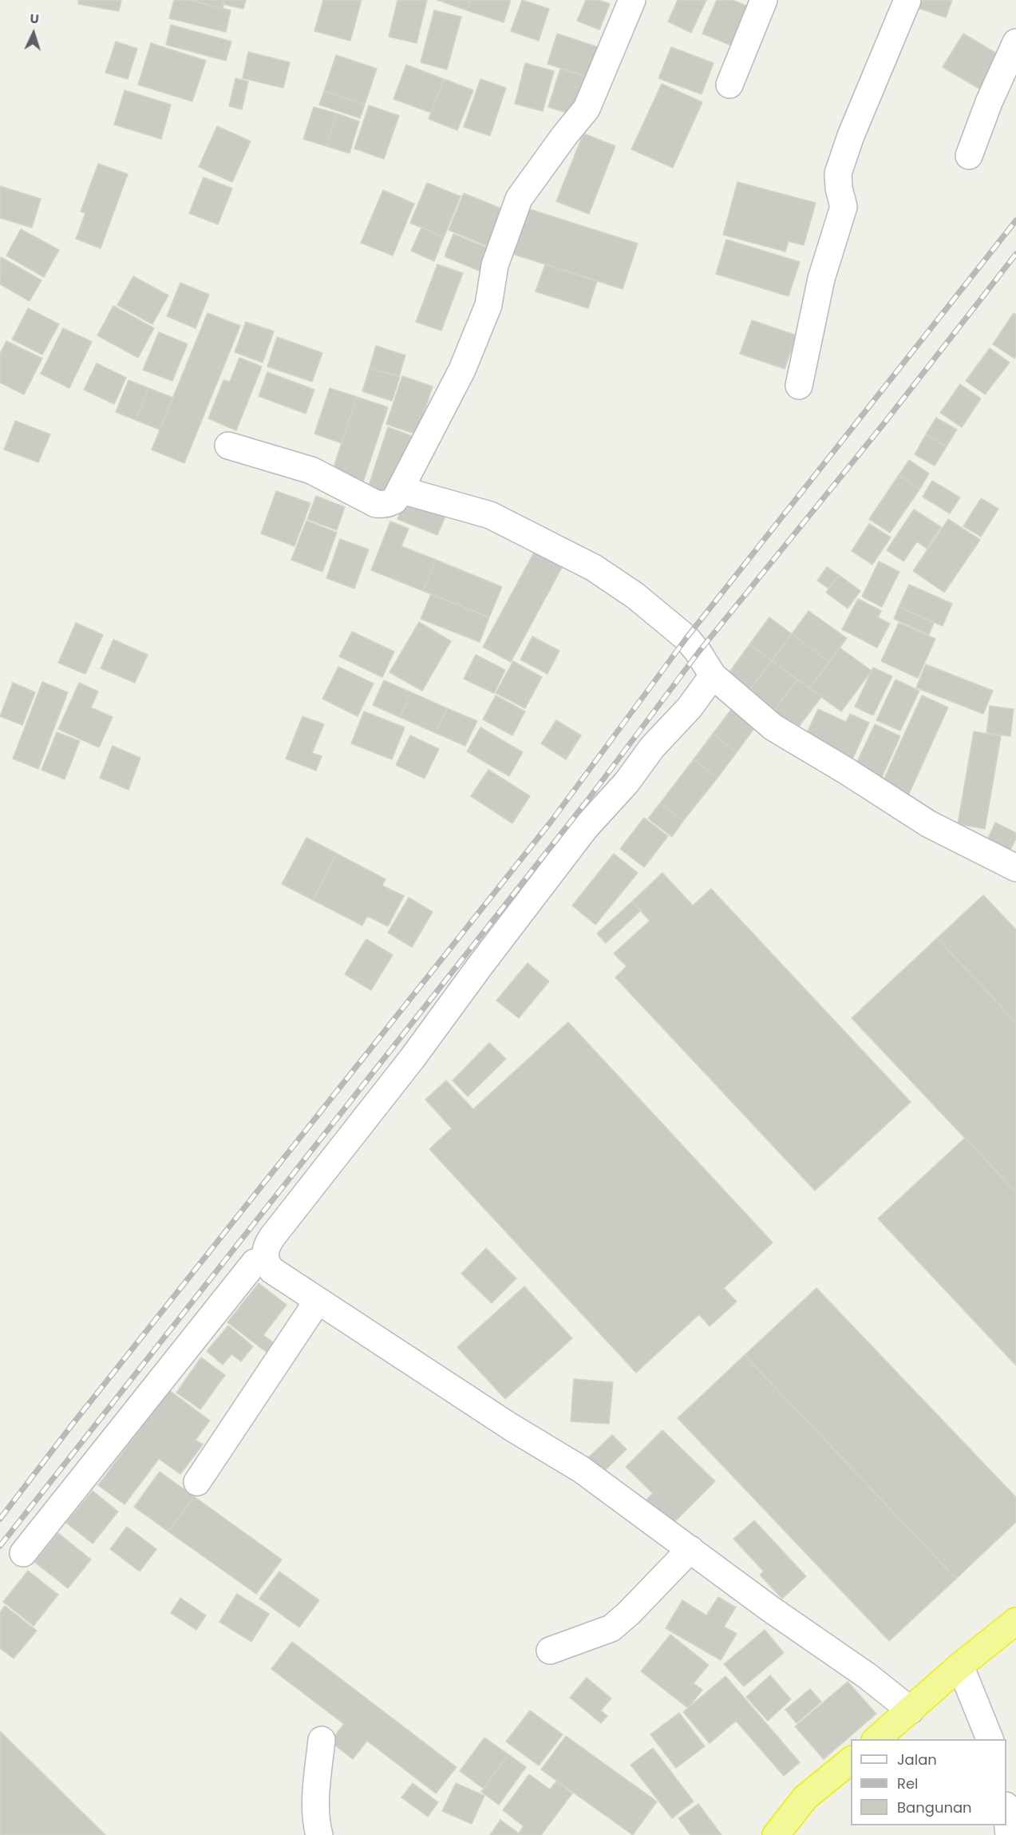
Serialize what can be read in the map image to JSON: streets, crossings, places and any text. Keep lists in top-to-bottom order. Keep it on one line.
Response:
{"legend":["Jalan","Rel","Bangunan"],"north":"top"}
